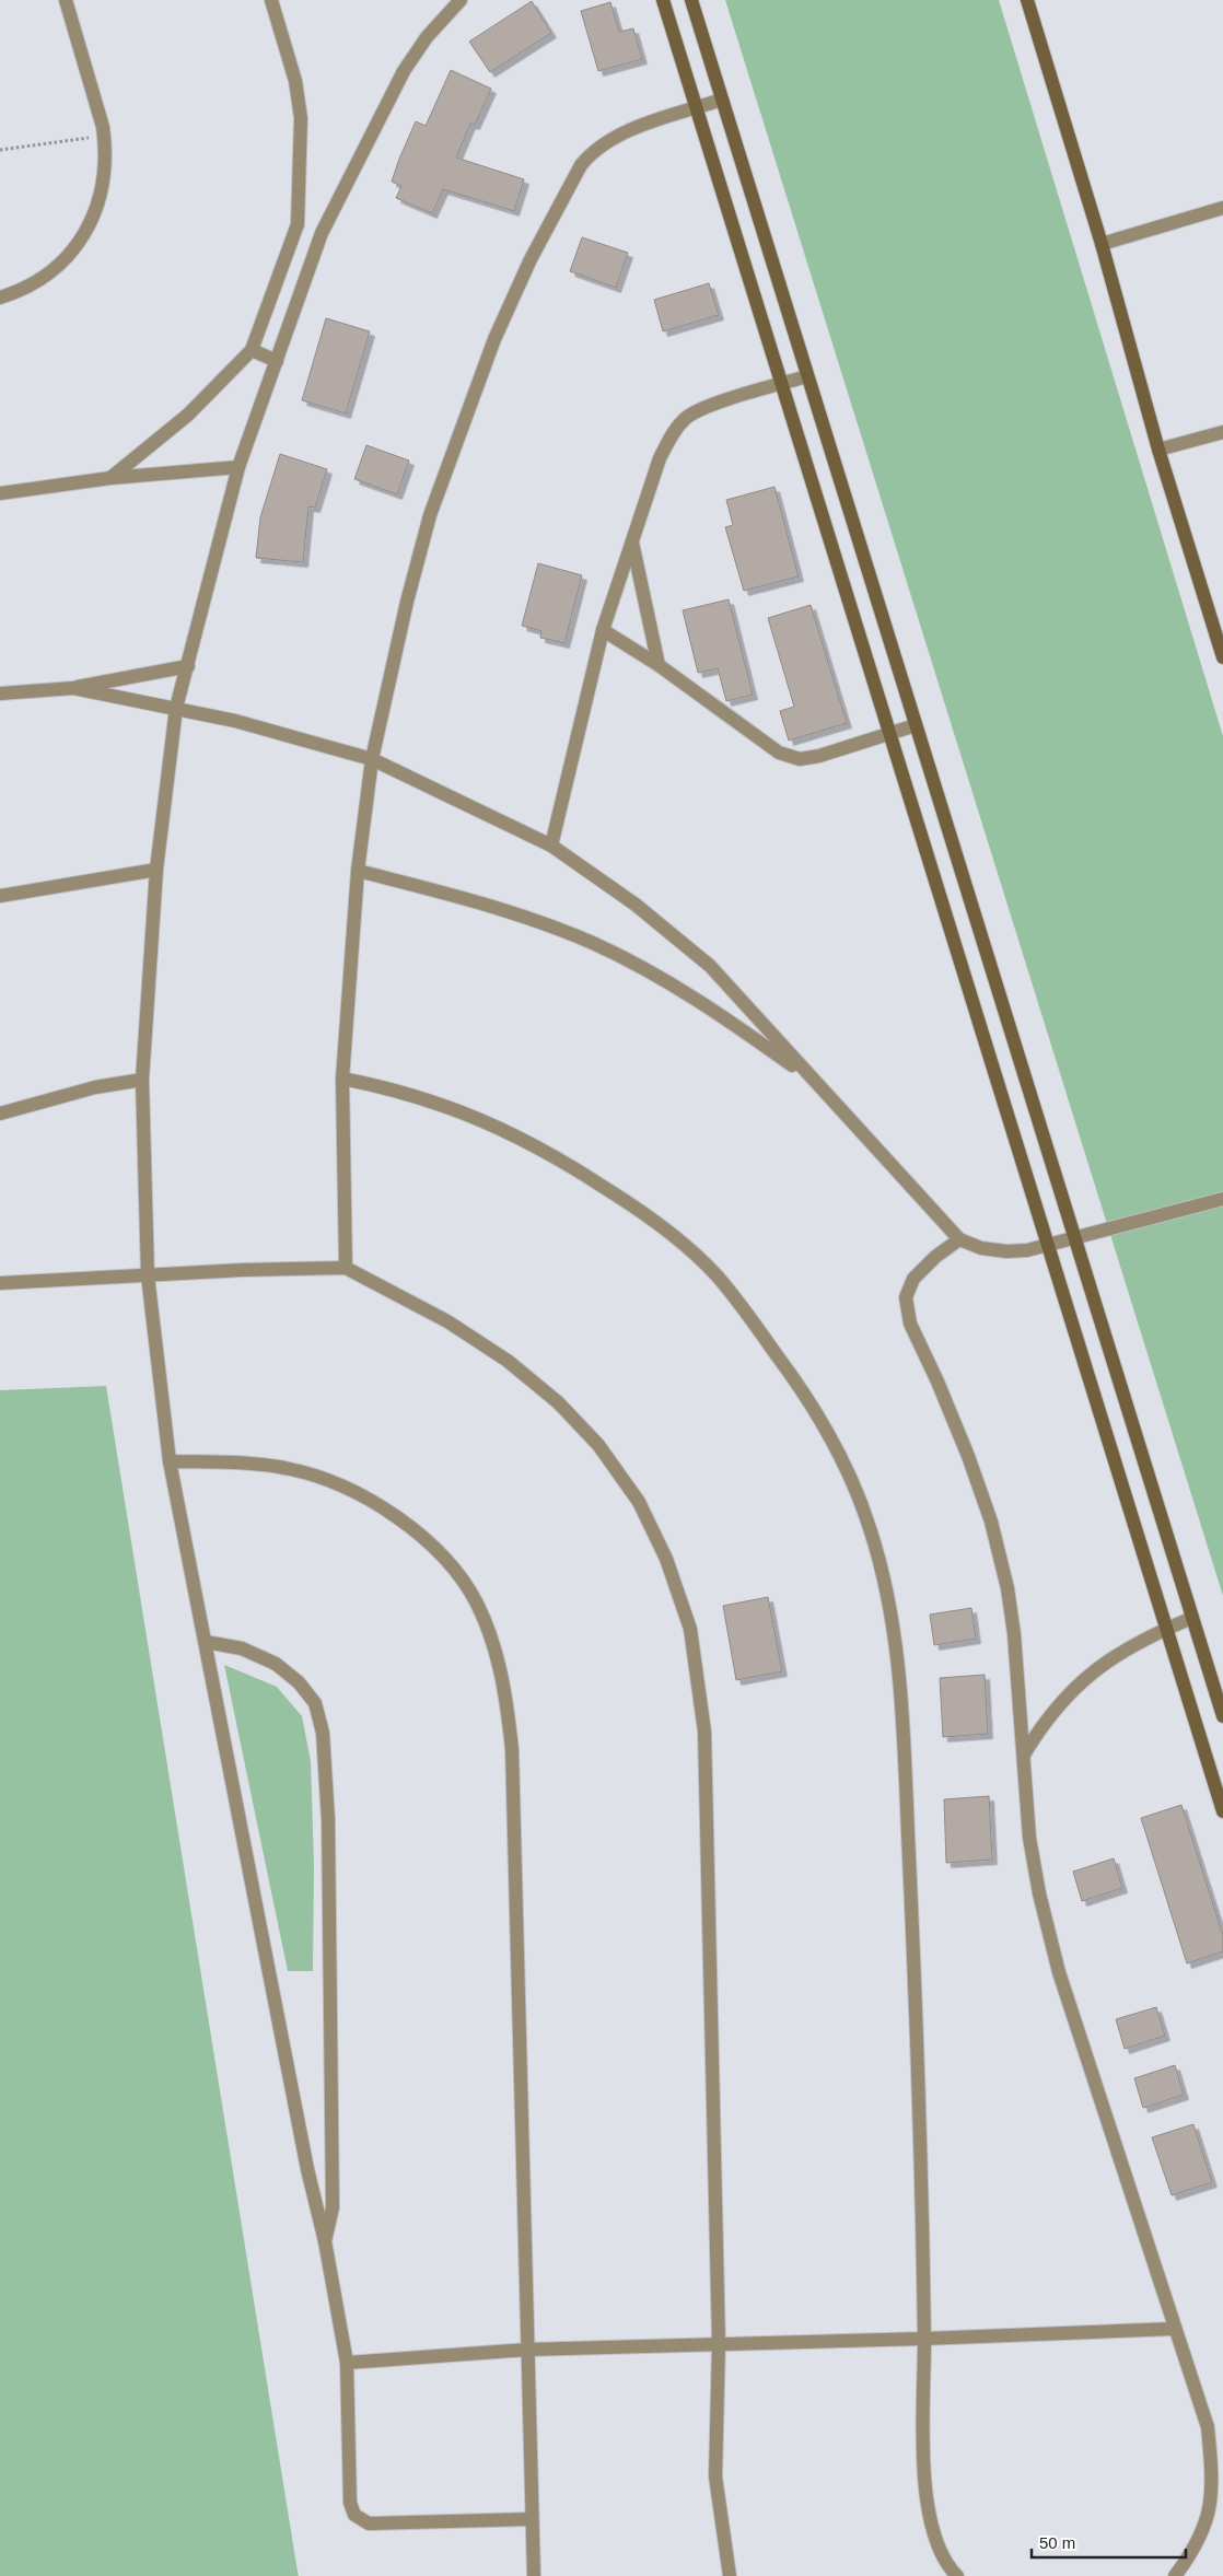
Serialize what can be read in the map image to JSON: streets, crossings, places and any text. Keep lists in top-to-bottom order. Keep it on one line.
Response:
{"scale_bar":"50 m"}
